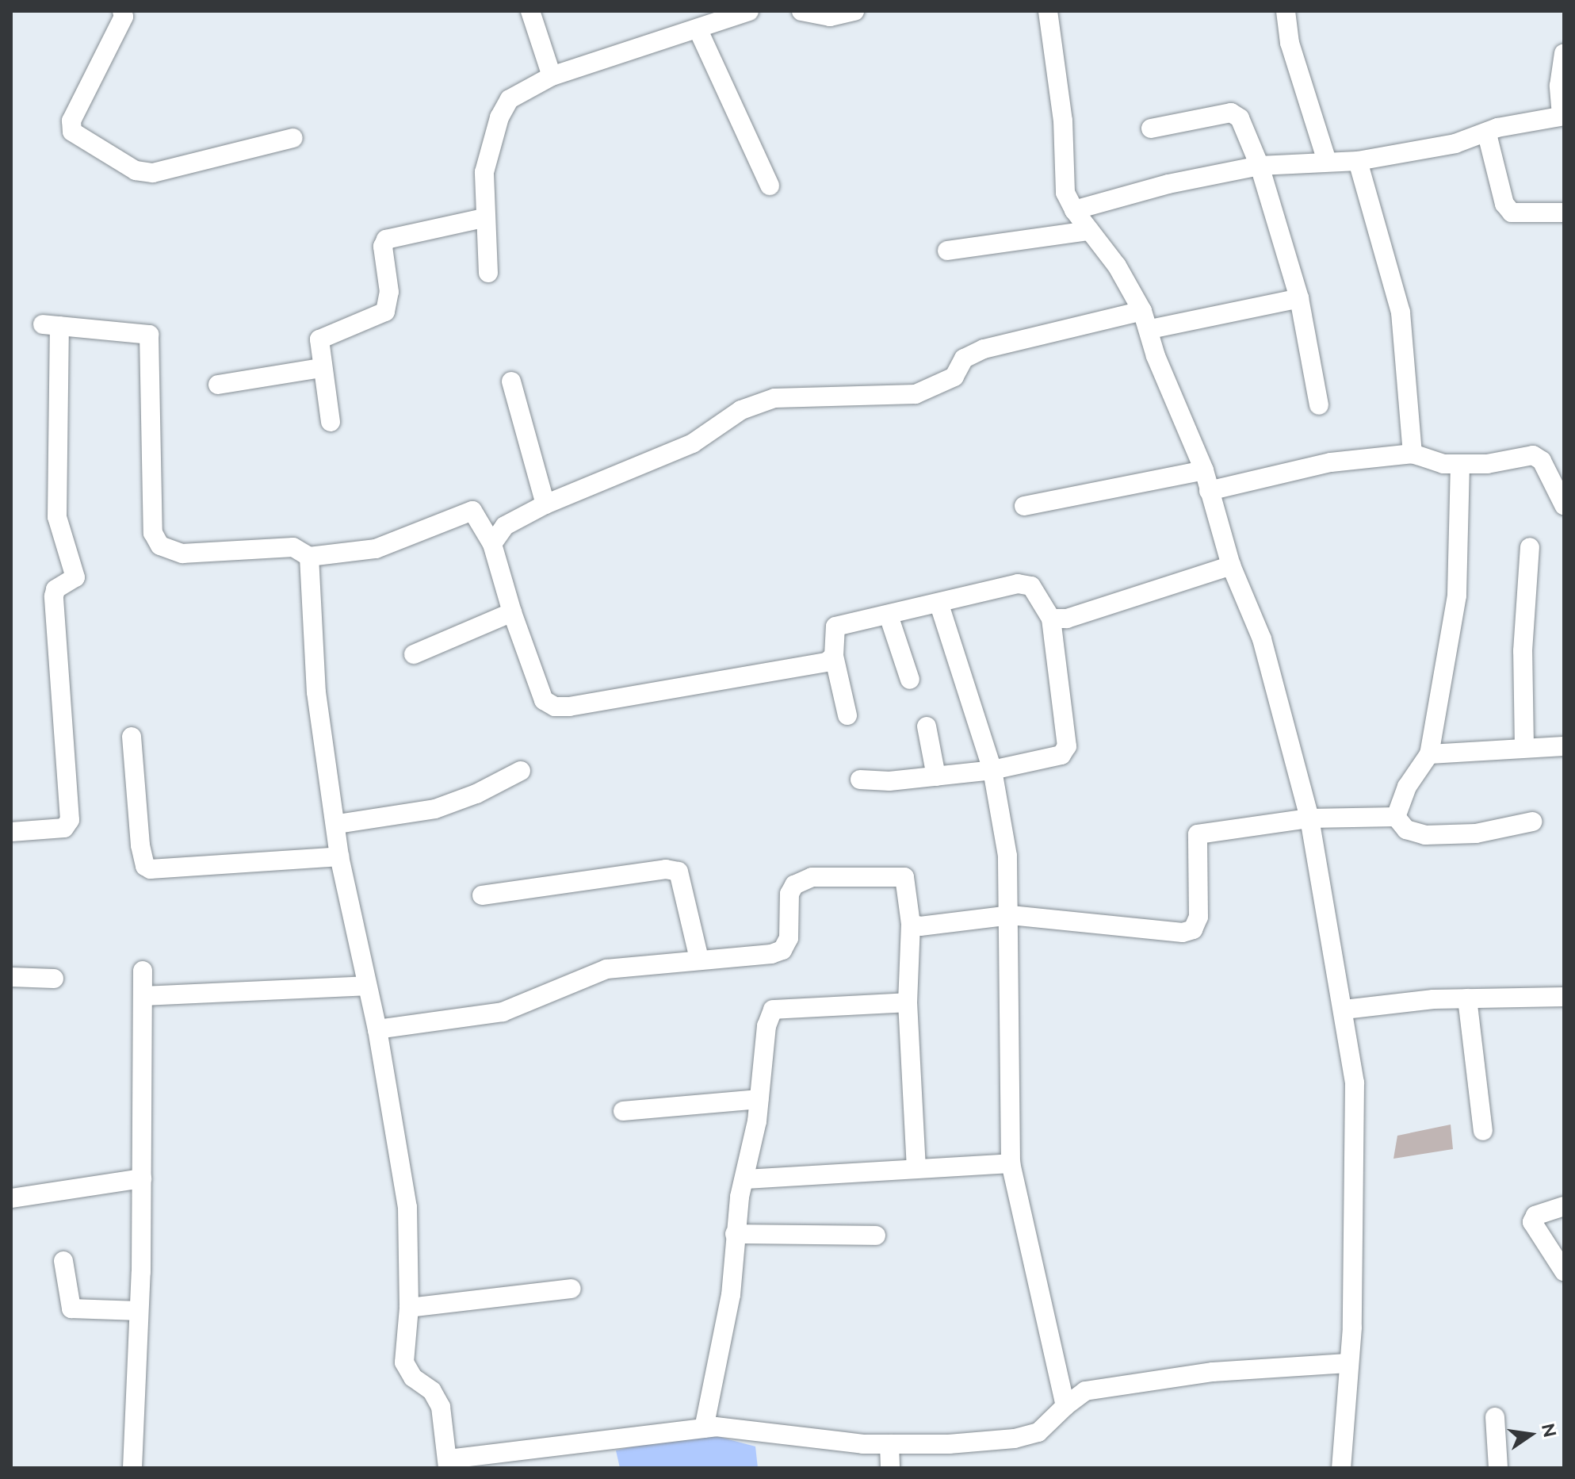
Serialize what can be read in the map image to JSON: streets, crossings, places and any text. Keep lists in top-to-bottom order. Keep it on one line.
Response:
{"north":"right"}
